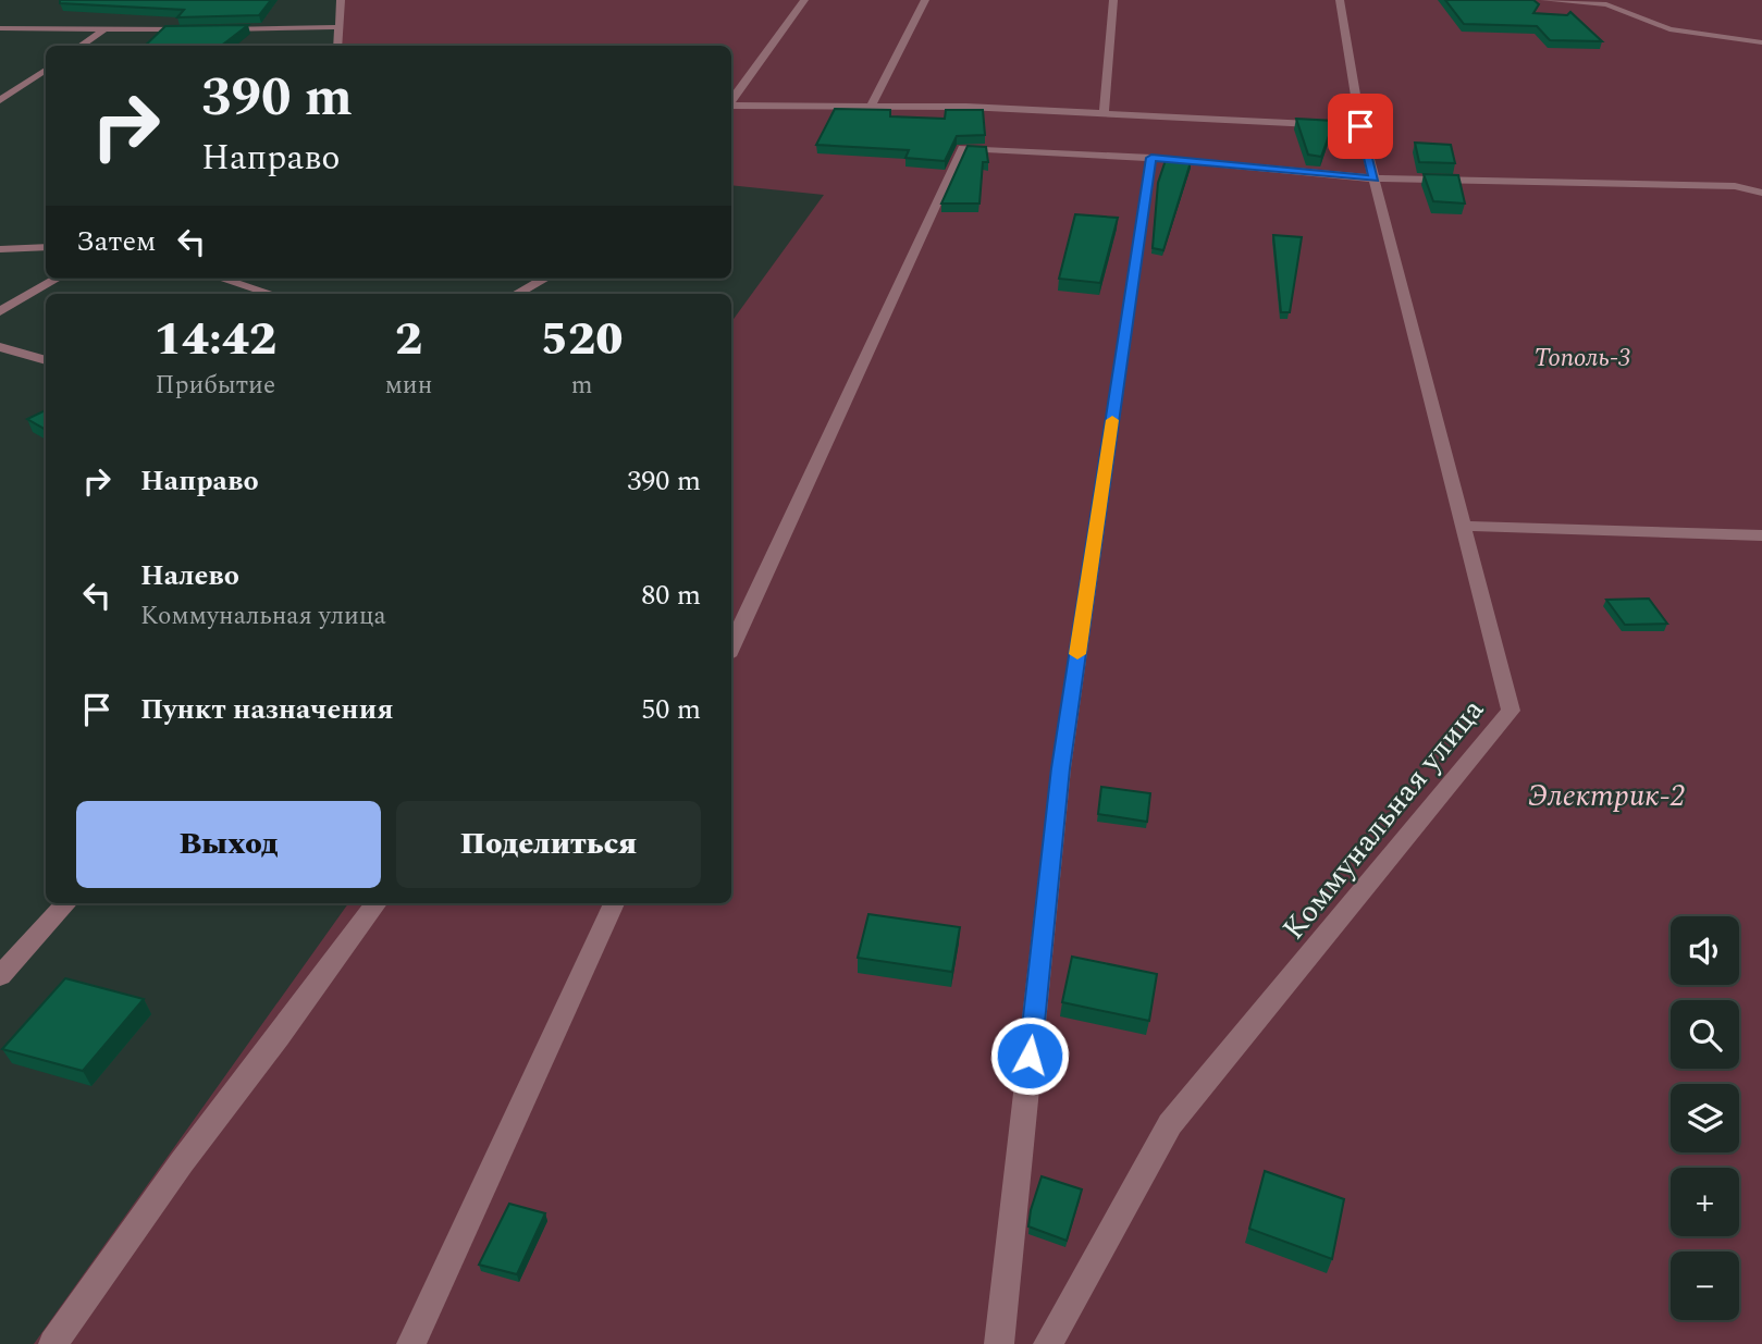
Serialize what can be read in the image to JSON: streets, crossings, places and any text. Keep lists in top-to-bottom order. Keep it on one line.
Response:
{"streets":{"lane":["Коммунальная улица"]},"parks":["Тополь-3","Электрик-2"],"page":{"turn":["390 m","Направо"],"then":"Затем","eta":["14:42","Прибытие","2","мин","520","m"],"list":[{"name":"Направо","value":"390 m"},{"name":"Налево","note":"Коммунальная улица","value":"80 m"},{"name":"Пункт назначения","value":"50 m"}],"buttons":["Выход","Поделиться"],"map_buttons":["+","−"]}}
